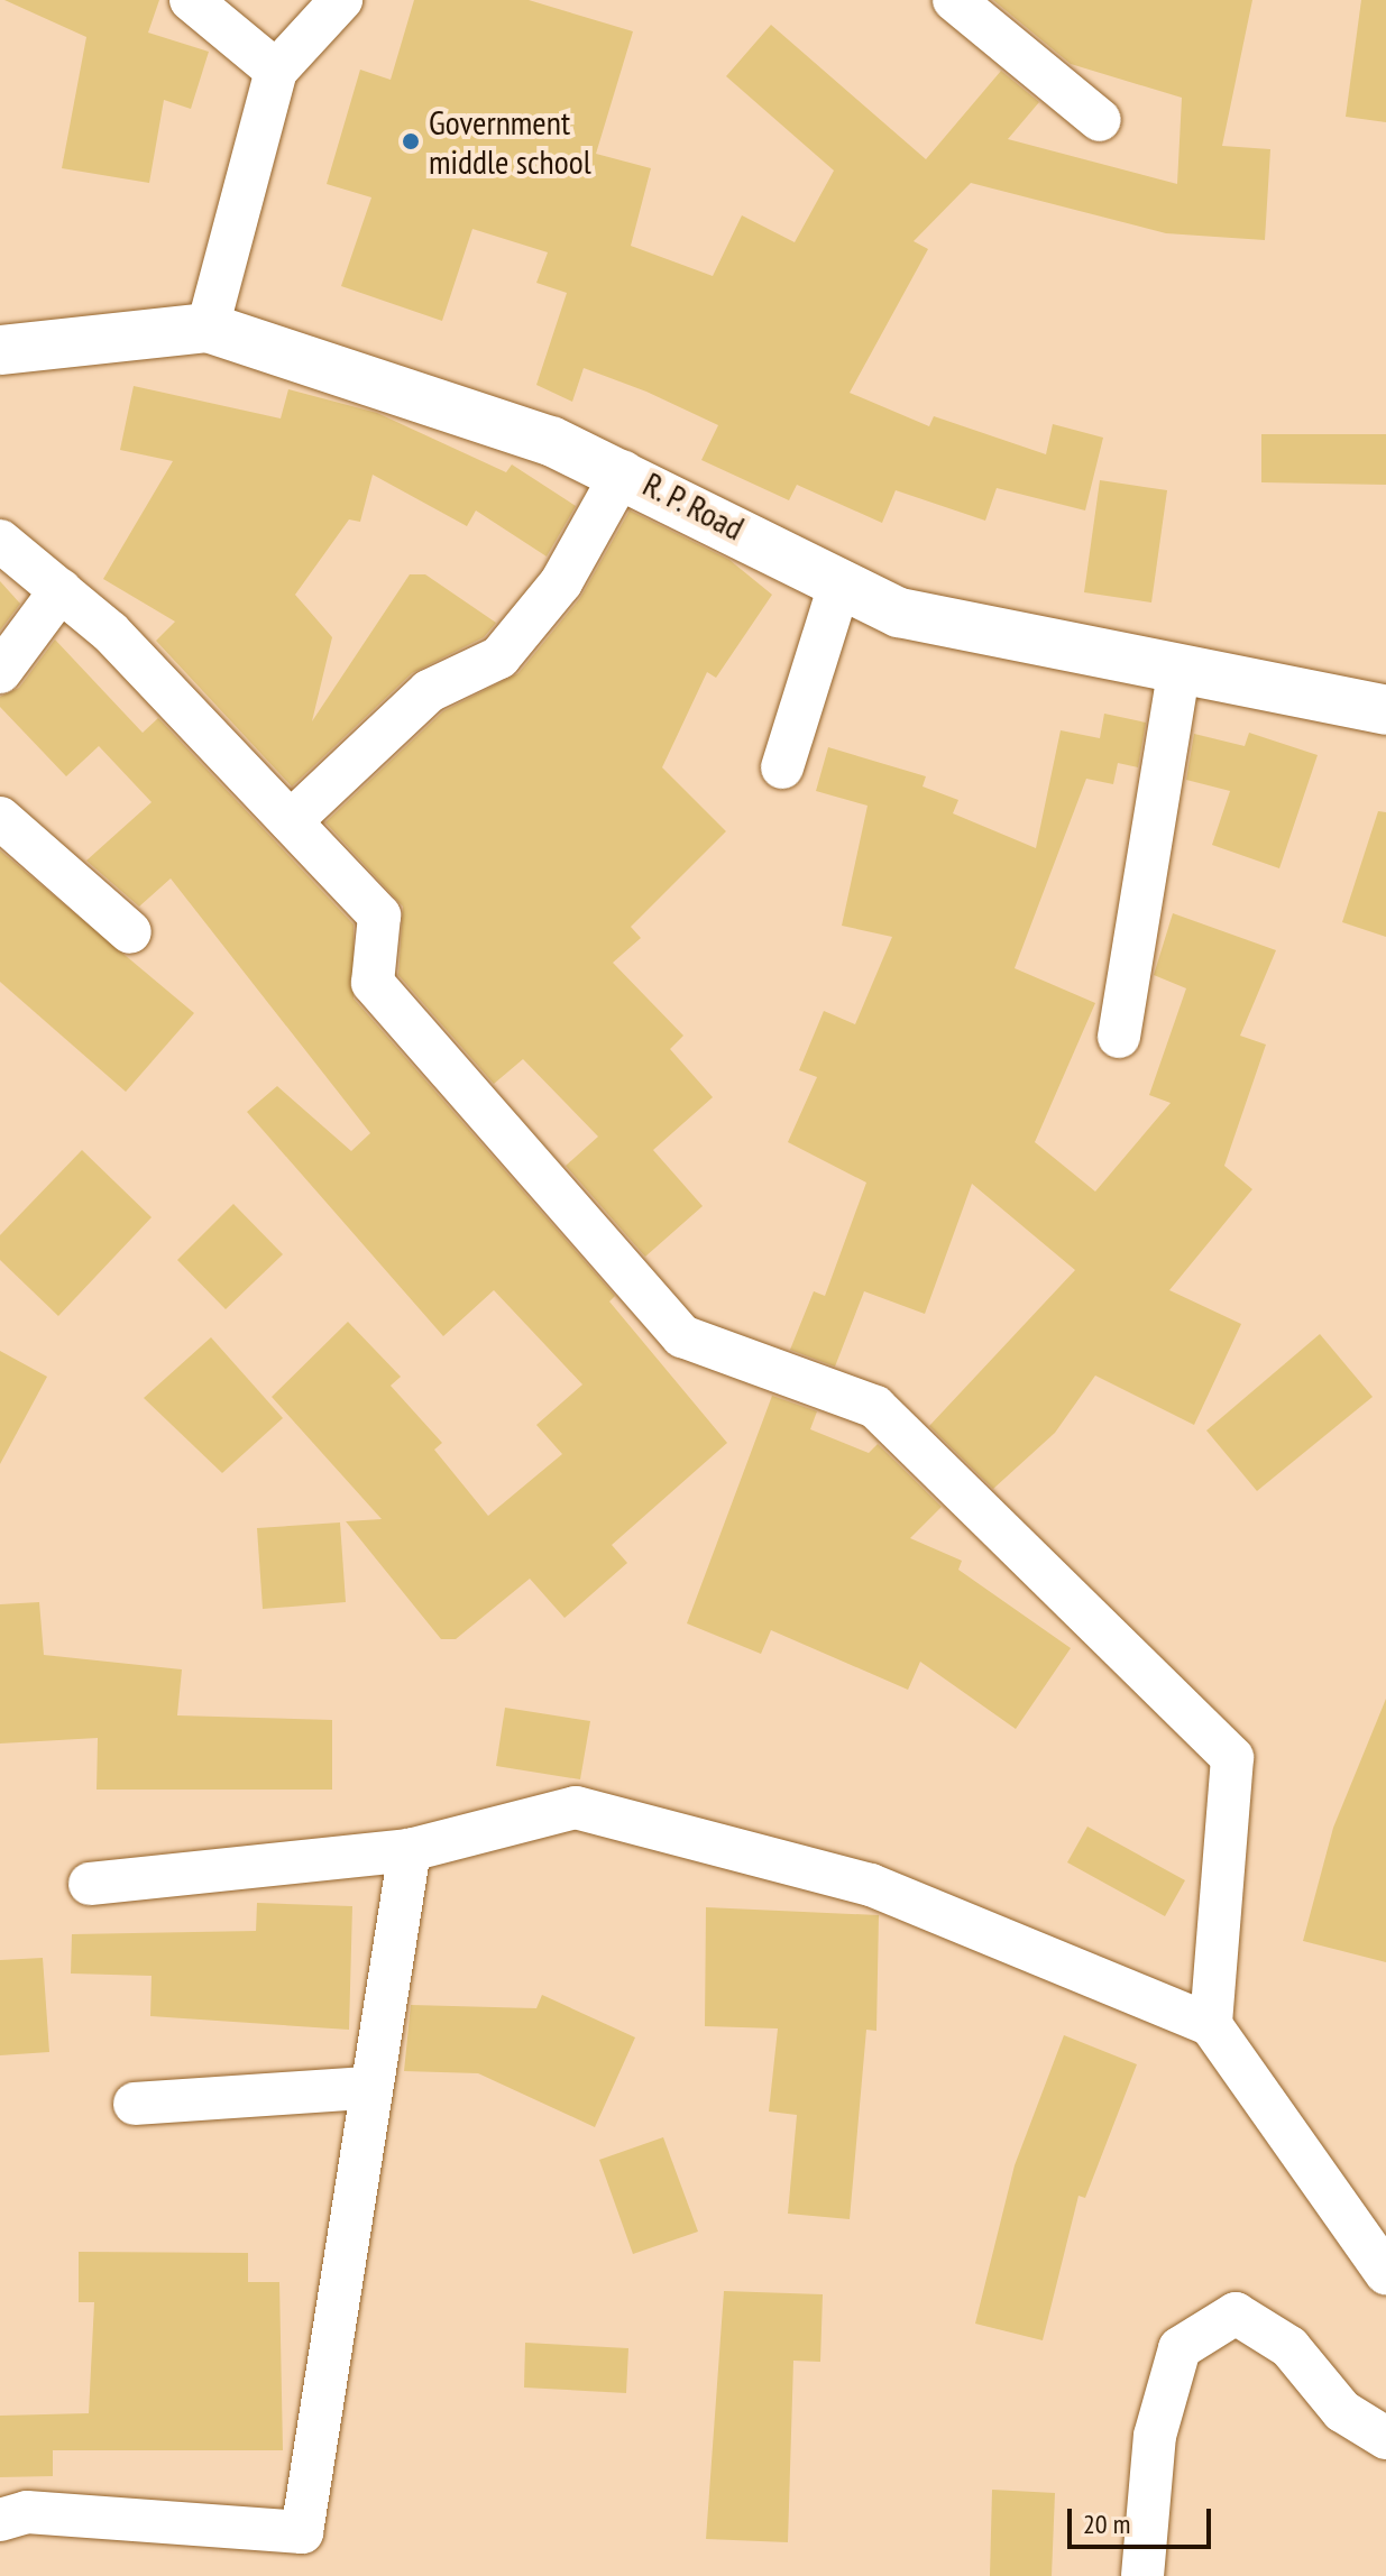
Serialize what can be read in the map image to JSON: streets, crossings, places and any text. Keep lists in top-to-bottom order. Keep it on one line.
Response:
{"streets":{"street":["R. P. Road"]},"places":["Government middle school"],"scale_bar":"20 m"}
